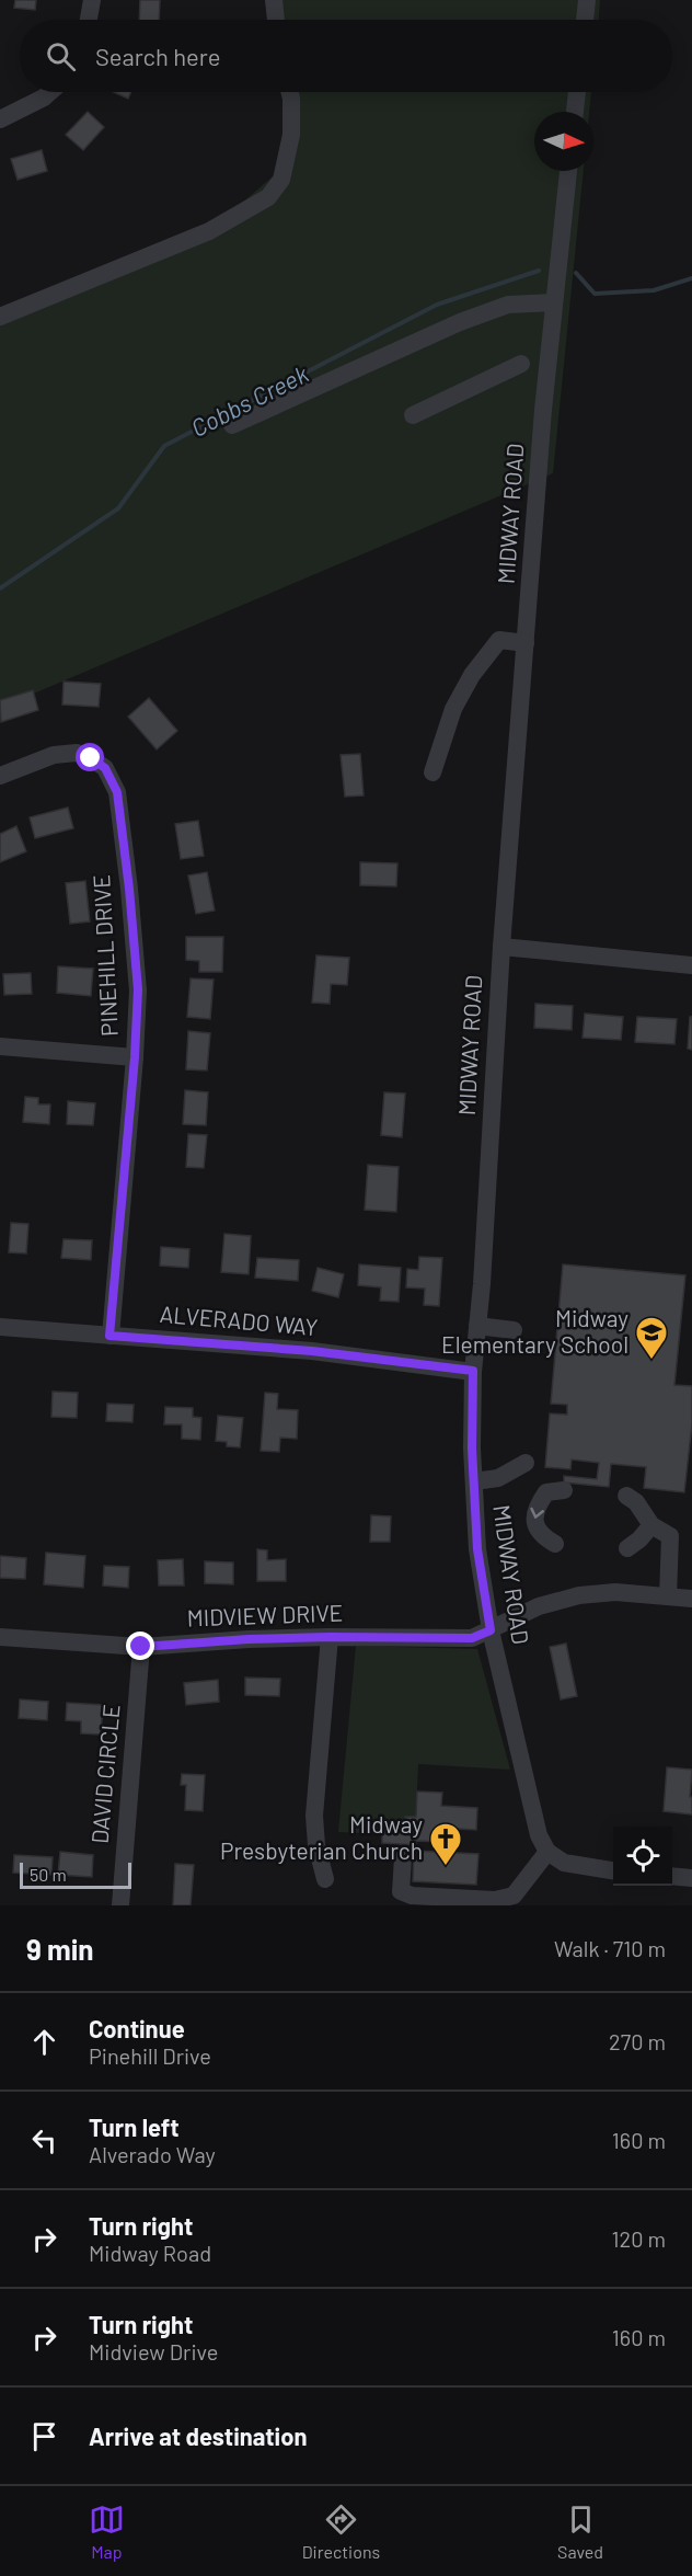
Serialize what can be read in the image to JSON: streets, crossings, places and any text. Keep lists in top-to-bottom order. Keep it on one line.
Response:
{"streets":{"street":["MIDWAY ROAD","PINEHILL DRIVE","ALVERADO WAY","MIDVIEW DRIVE","DAVID CIRCLE"]},"crossings":[["MIDWAY ROAD","ALVERADO WAY"],["MIDWAY ROAD","MIDVIEW DRIVE"],["PINEHILL DRIVE","ALVERADO WAY"],["MIDVIEW DRIVE","DAVID CIRCLE"]],"water":["Cobbs Creek"],"places":{"school or university":["Midway Elementary School"],"church":["Midway Presbyterian Church"]},"scale_bar":"50 m","north":"right","page":{"search":"Search here","scale":"50 m","heading":["9 min","Walk · 710 m"],"list":[["Continue","Pinehill Drive","270 m"],["Turn left","Alverado Way","160 m"],["Turn right","Midway Road","120 m"],["Turn right","Midview Drive","160 m"],"Arrive at destination"],"nav":["Map","Directions","Saved"]}}
